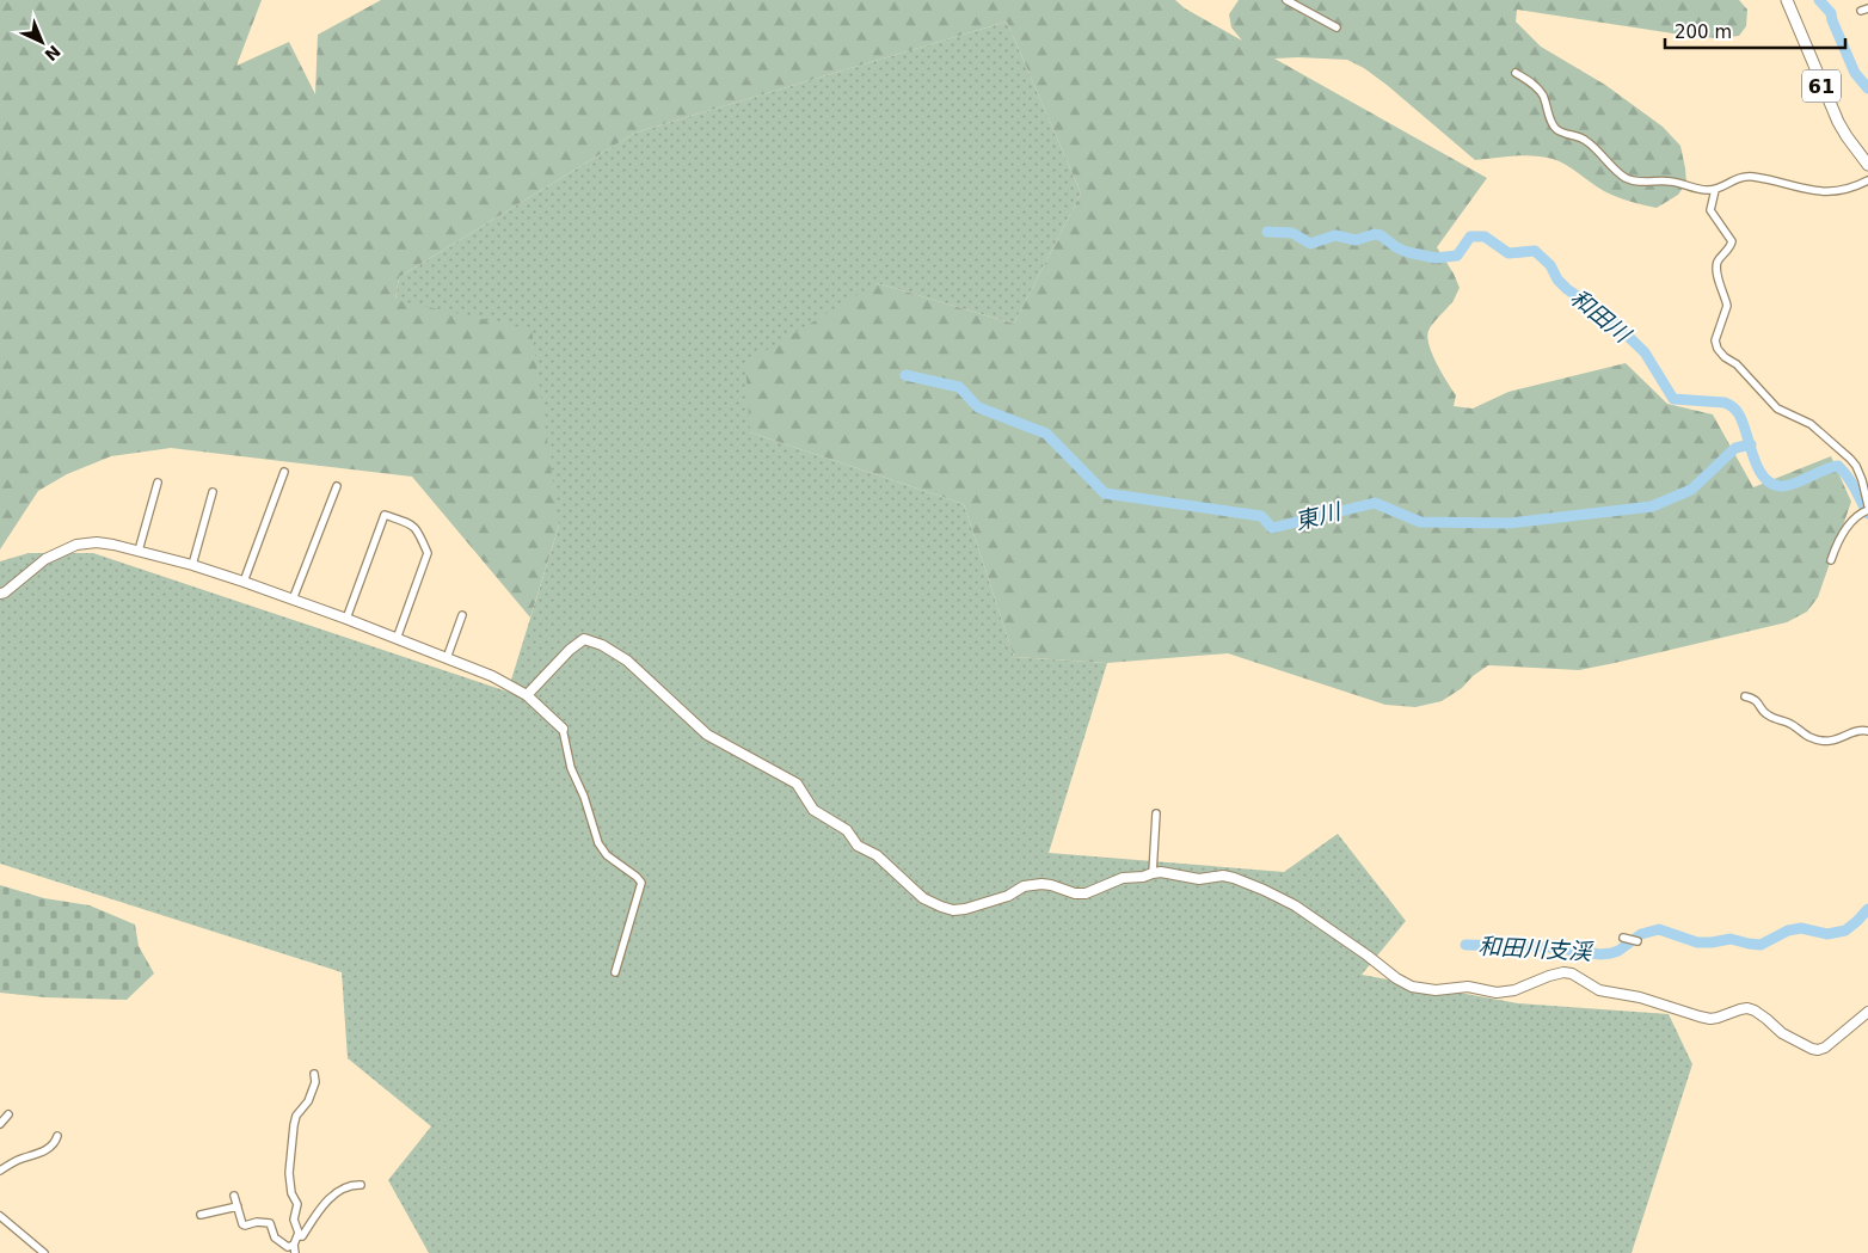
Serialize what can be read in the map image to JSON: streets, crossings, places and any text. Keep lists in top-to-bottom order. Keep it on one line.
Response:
{"streets":{"main road":["61"]},"water":["和田川","東川","和田川支渓"],"scale_bar":"200 m","north":"bottom right"}
